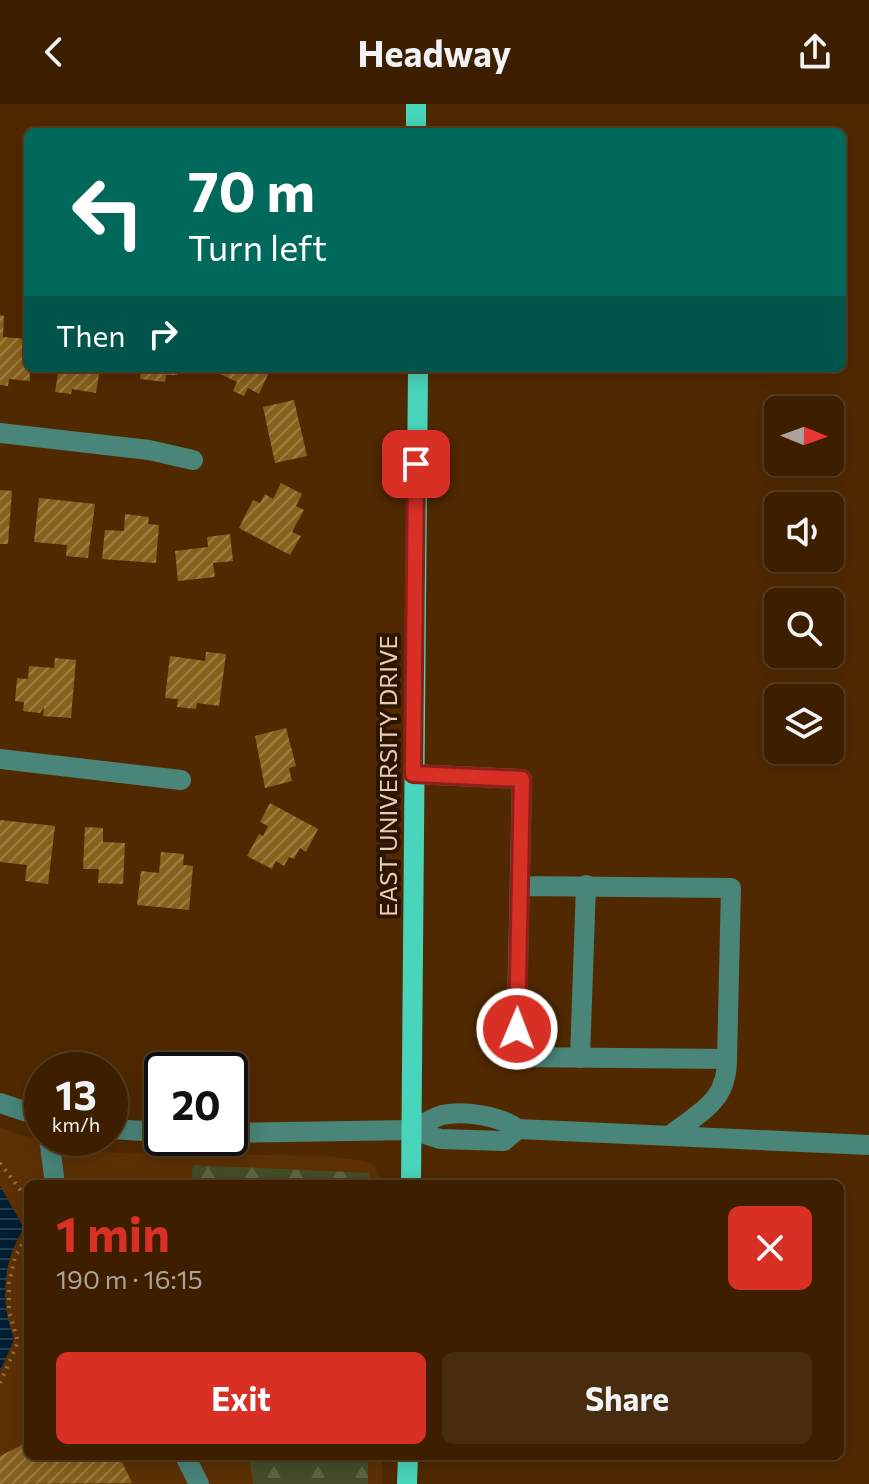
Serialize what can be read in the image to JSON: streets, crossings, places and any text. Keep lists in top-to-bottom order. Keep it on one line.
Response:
{"streets":{"main road":["EAST UNIVERSITY DRIVE"]},"north":"right","page":{"header":"Headway","turn":["70 m","Turn left"],"then":"Then","speed":"13 km/h","limit":"20","heading":["1 min","190 m · 16:15"],"buttons":["Exit","Share"]}}
